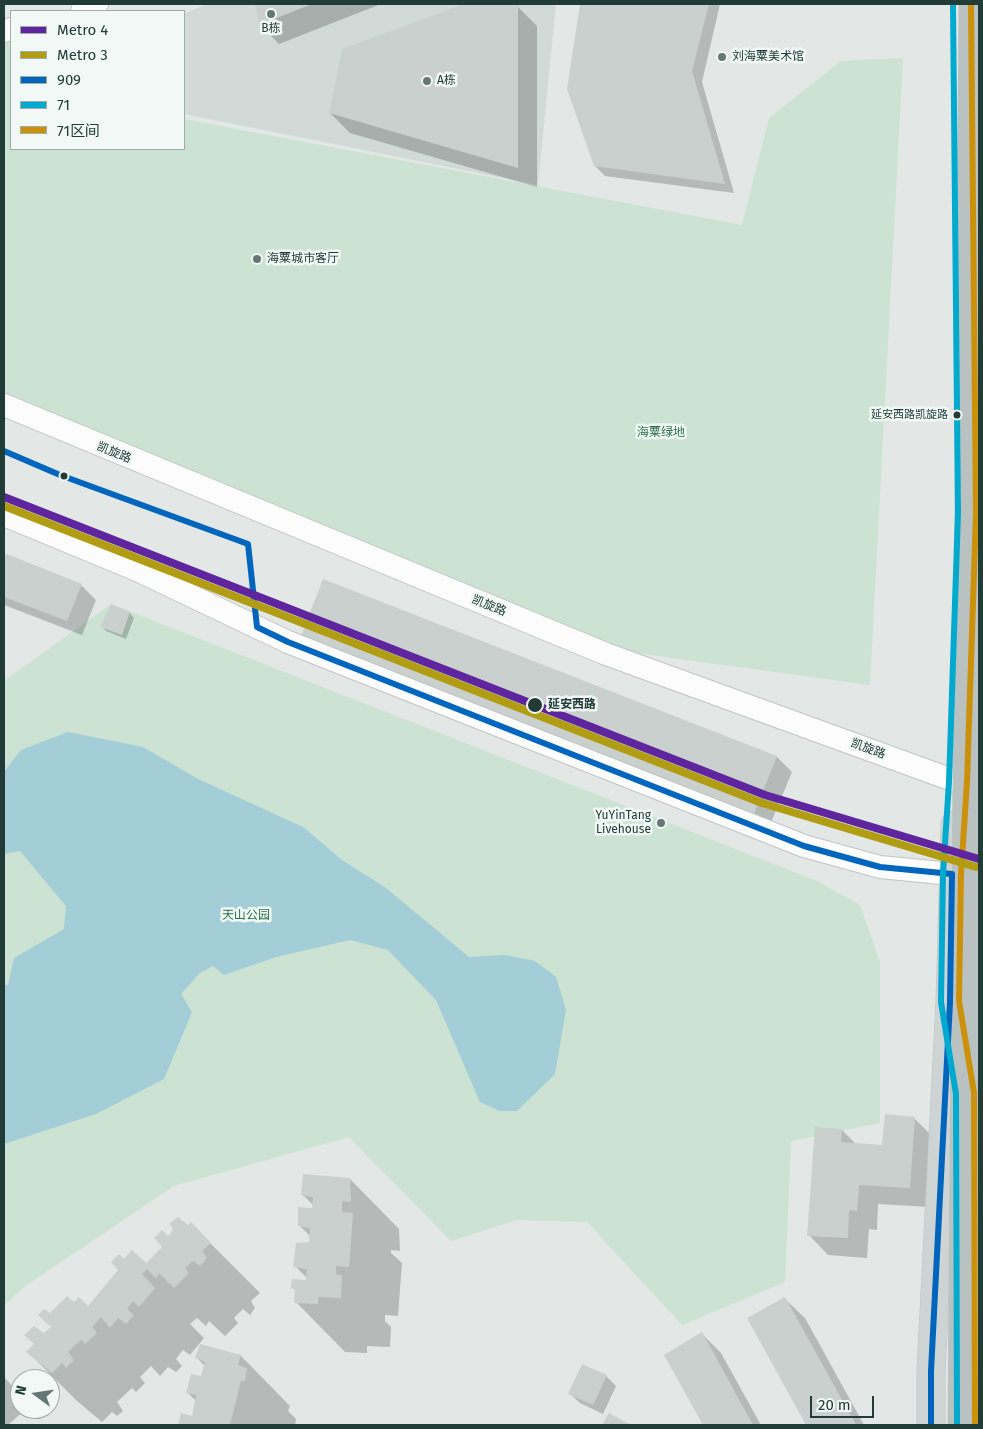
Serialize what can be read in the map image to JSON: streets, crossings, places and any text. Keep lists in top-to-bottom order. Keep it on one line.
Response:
{"streets":{"street":["凯旋路"]},"parks":["海粟绿地","天山公园"],"places":["B栋","刘海粟美术馆","A栋","海粟城市客厅","延安西路凯旋路","延安西路","YuYinTang Livehouse"],"lines":["transit line 71","transit line 71区间","transit line 909","metro line 4","metro line 3"],"legend":["Metro 4","Metro 3","909","71","71区间"],"scale_bar":"20 m","north":"left"}
